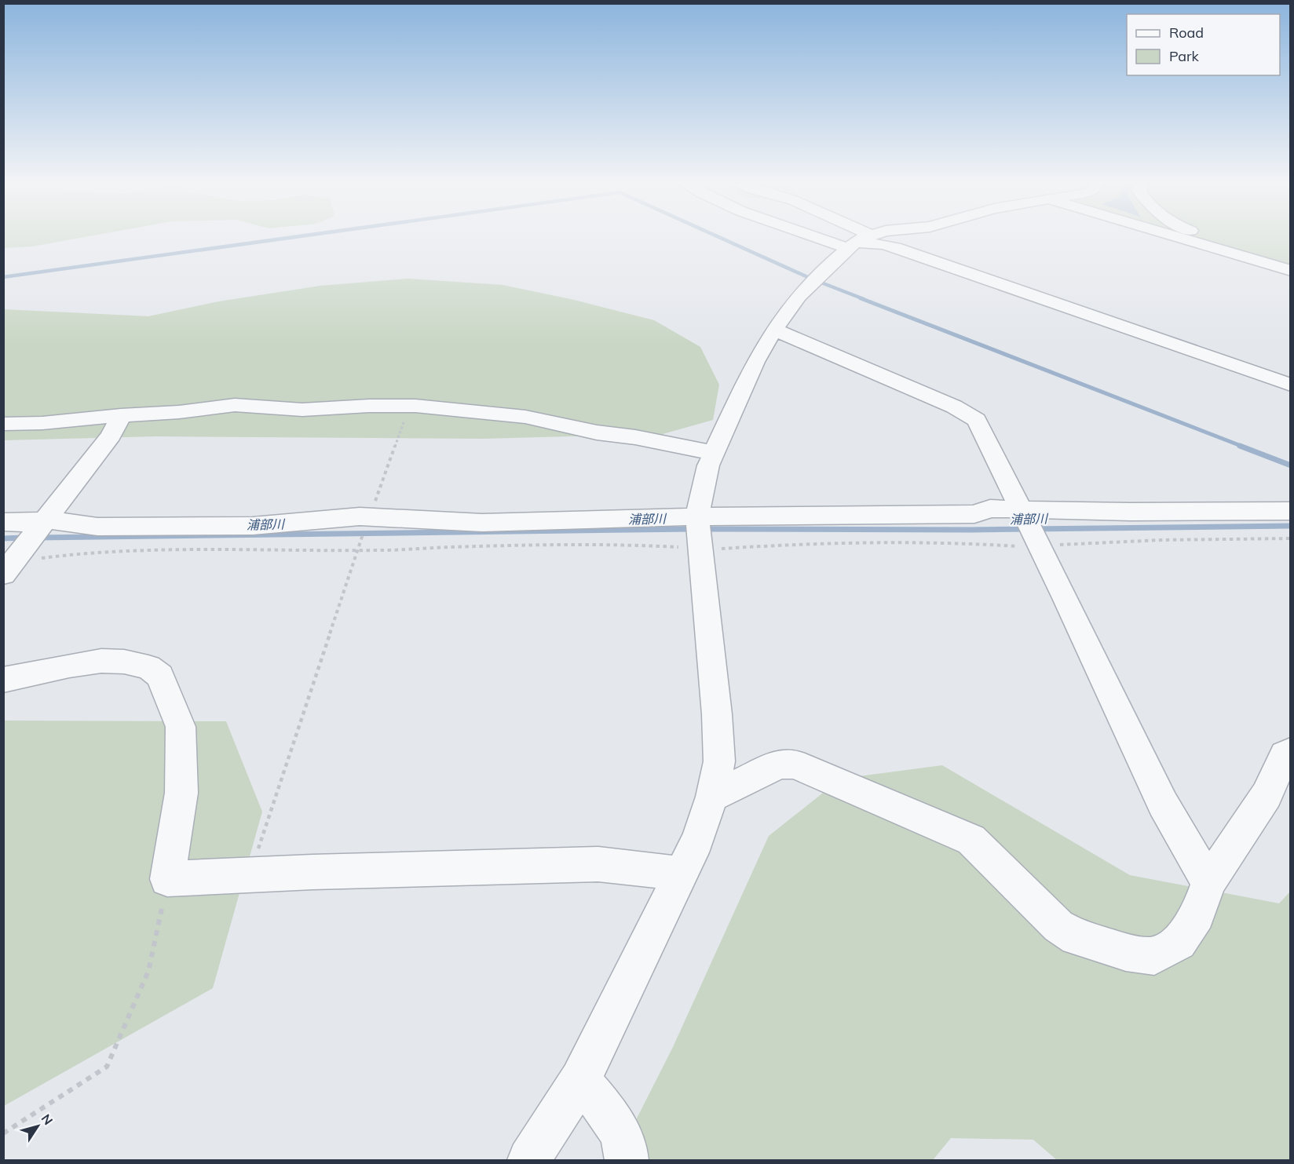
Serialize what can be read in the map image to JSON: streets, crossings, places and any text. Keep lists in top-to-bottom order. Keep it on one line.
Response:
{"water":["浦部川"],"legend":["Road","Park"],"north":"top right"}
